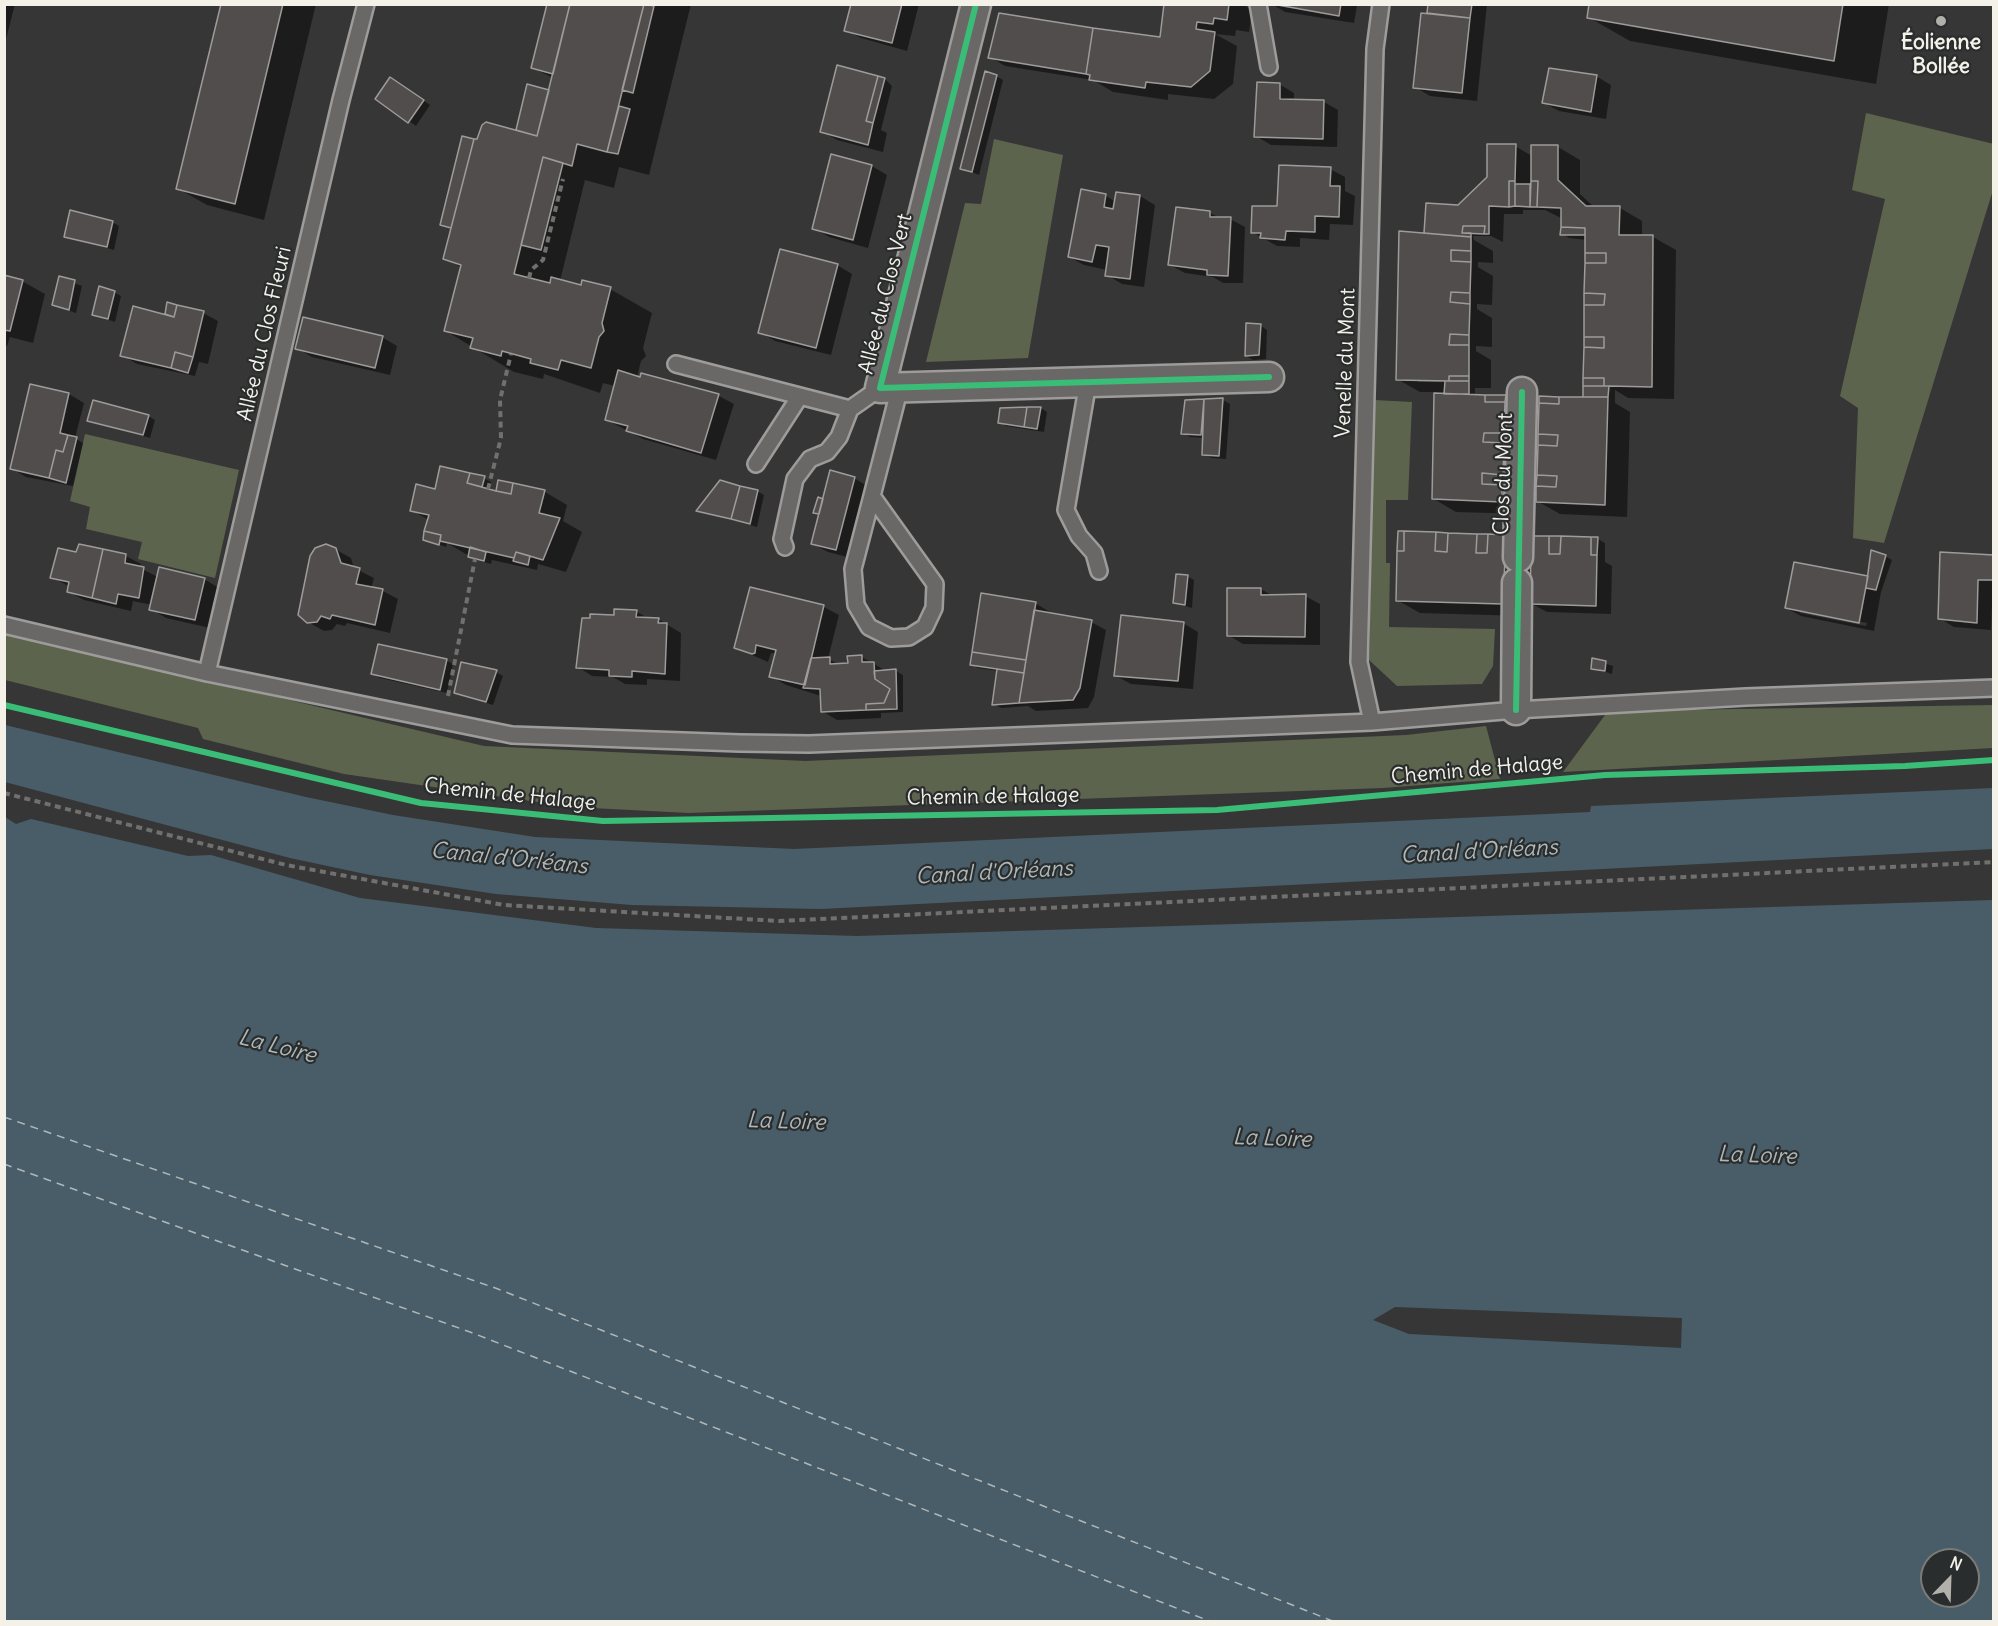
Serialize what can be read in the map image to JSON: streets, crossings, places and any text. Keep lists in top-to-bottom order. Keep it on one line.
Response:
{"streets":{"street":["Allée du Clos Vert","Clos du Mont"],"lane":["Allée du Clos Fleuri","Venelle du Mont"],"cycle path":["Chemin de Halage"]},"water":["Canal d'Orléans","La Loire"],"places":["Éolienne Bollée"],"north":"top right"}
